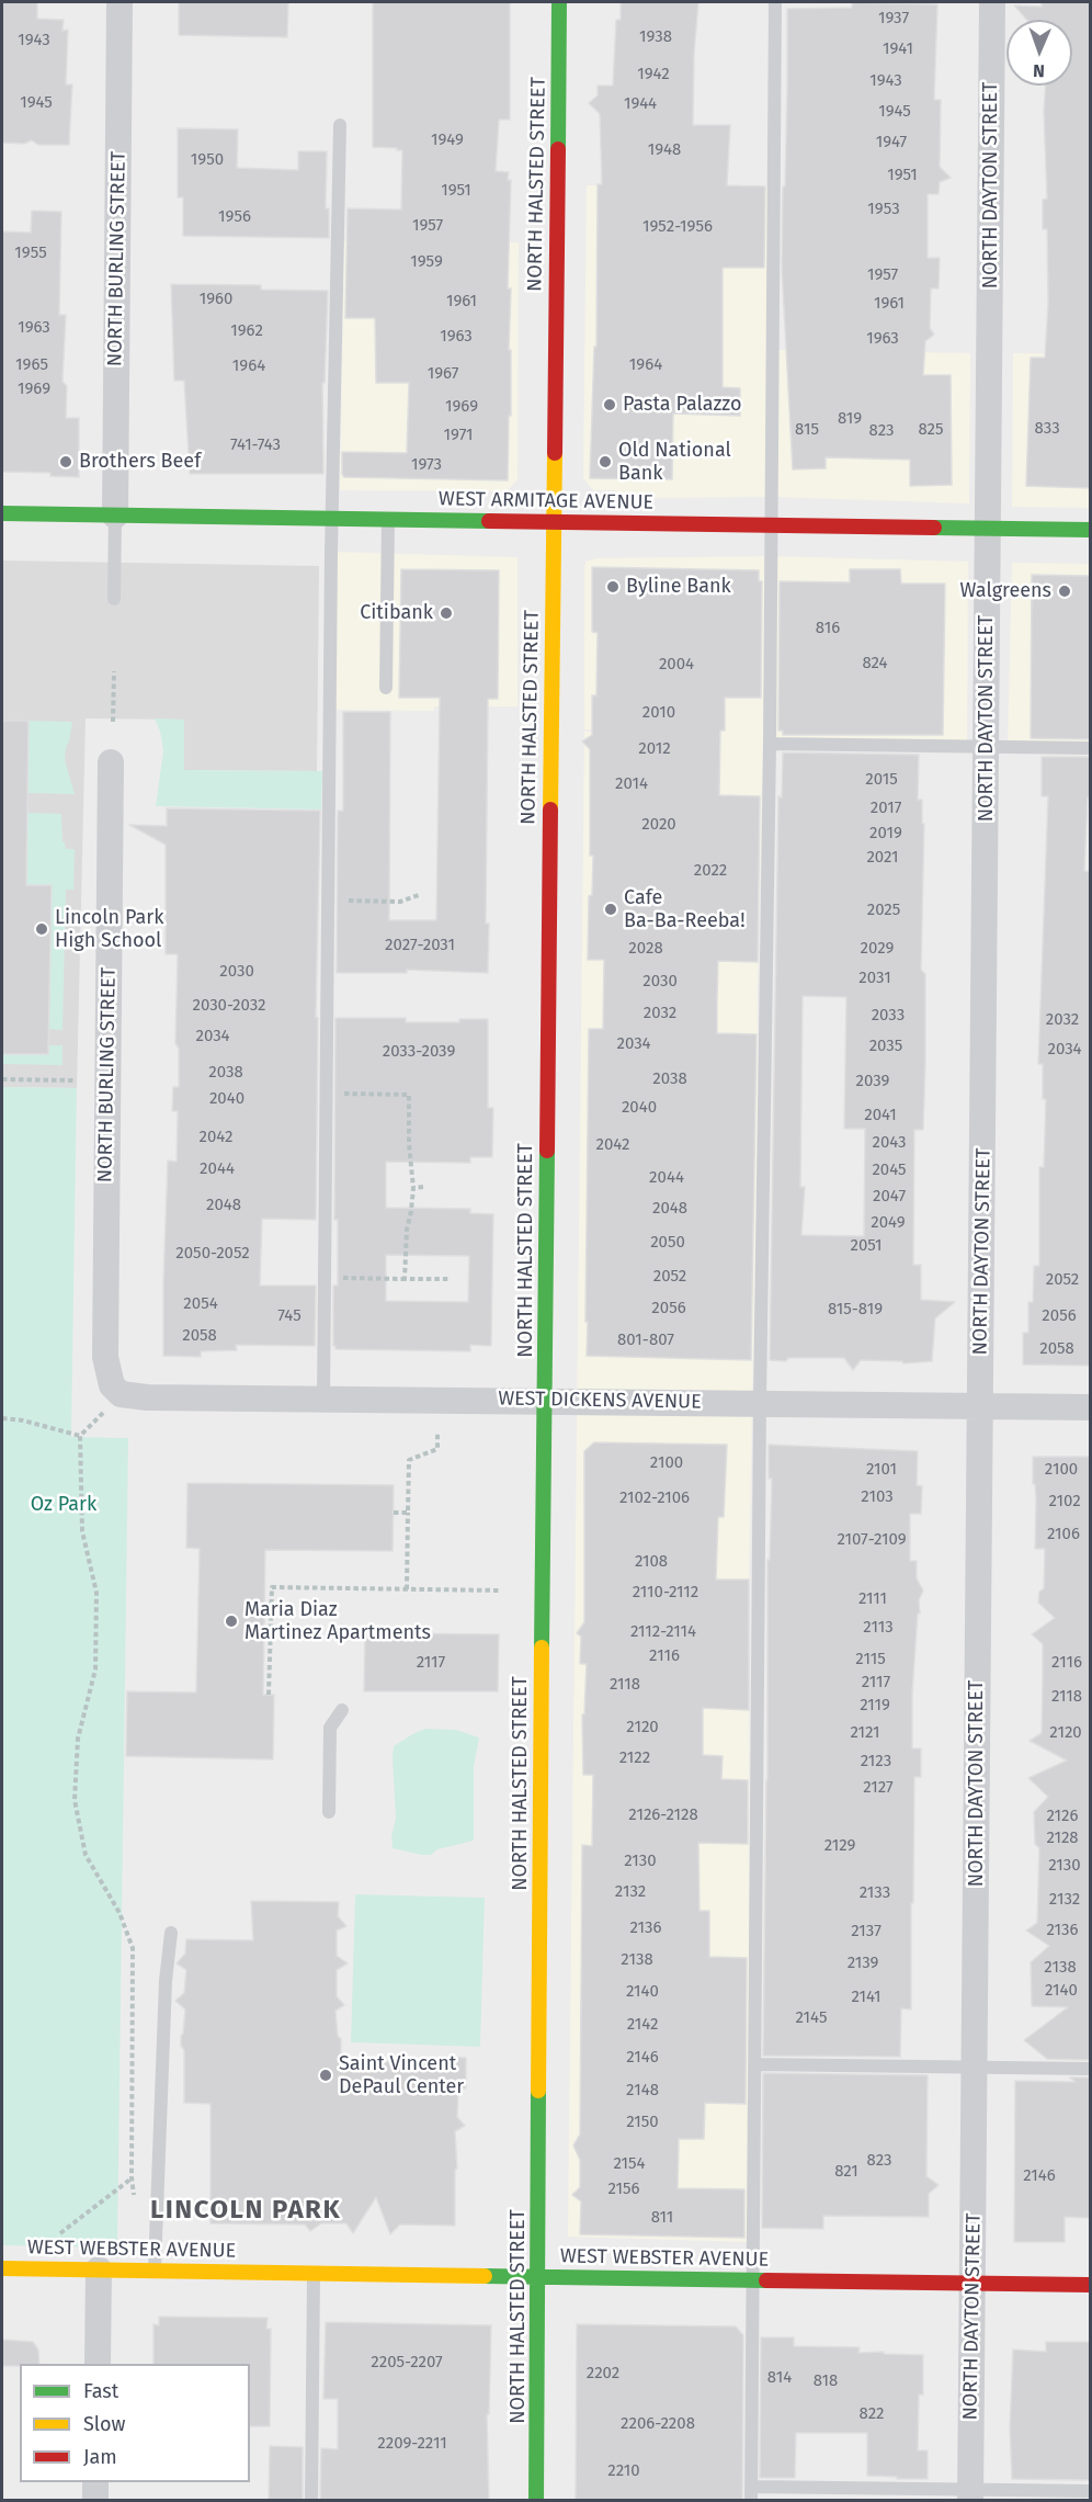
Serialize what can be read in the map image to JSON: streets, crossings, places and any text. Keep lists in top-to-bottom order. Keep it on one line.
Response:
{"streets":{"main road":["NORTH HALSTED STREET","WEST ARMITAGE AVENUE","WEST WEBSTER AVENUE"],"street":["NORTH DAYTON STREET","NORTH BURLING STREET","WEST DICKENS AVENUE"]},"crossings":[["NORTH HALSTED STREET","WEST ARMITAGE AVENUE"],["NORTH HALSTED STREET","WEST DICKENS AVENUE"],["NORTH HALSTED STREET","WEST WEBSTER AVENUE"],["NORTH DAYTON STREET","WEST ARMITAGE AVENUE"],["NORTH DAYTON STREET","WEST DICKENS AVENUE"],["NORTH DAYTON STREET","WEST WEBSTER AVENUE"],["NORTH BURLING STREET","WEST ARMITAGE AVENUE"],["NORTH BURLING STREET","WEST DICKENS AVENUE"]],"districts":["LINCOLN PARK"],"parks":["Oz Park"],"places":["Pasta Palazzo","Brothers Beef","Old National Bank","Byline Bank","Walgreens","Citibank","Cafe Ba-Ba-Reeba!","Lincoln Park High School","Maria Diaz Martinez Apartments","Saint Vincent DePaul Center"],"house_numbers":["1937","1938","1943","1941","1942","1943","1945","1944","1945","1949","1947","1948","1950","1951","1951","1953","1956","1957","1952-1956","1955","1959","1957","1960","1961","1961","1963","1962","1963","1963","1965","1964","1964","1967","1969","1969","819","833","815","825","823","1971","741-743","1973","816","824","2004","2010","2012","2015","2014","2017","2020","2019","2021","2022","2025","2027-2031","2028","2029","2030","2031","2030","2030-2032","2032","2033","2032","2034","2034","2035","2034","2033-2039","2038","2038","2039","2040","2040","2041","2042","2043","2042","2044","2045","2044","2047","2048","2048","2049","2050","2051","2050-2052","2052","2052","2054","2056","815-819","745","2056","2058","801-807","2058","2100","2101","2100","2103","2102-2106","2102","2106","2107-2109","2108","2110-2112","2111","2113","2112-2114","2116","2115","2117","2116","2117","2118","2118","2119","2120","2121","2120","2122","2123","2127","2126-2128","2126","2128","2129","2130","2130","2132","2133","2132","2136","2136","2137","2138","2139","2138","2140","2140","2141","2145","2142","2146","2148","2150","823","2154","821","2146","2156","811","2205-2207","2202","814","818","822","2206-2208","2209-2211","2210"],"legend":["Fast","Slow","Jam"],"north":"bottom"}
